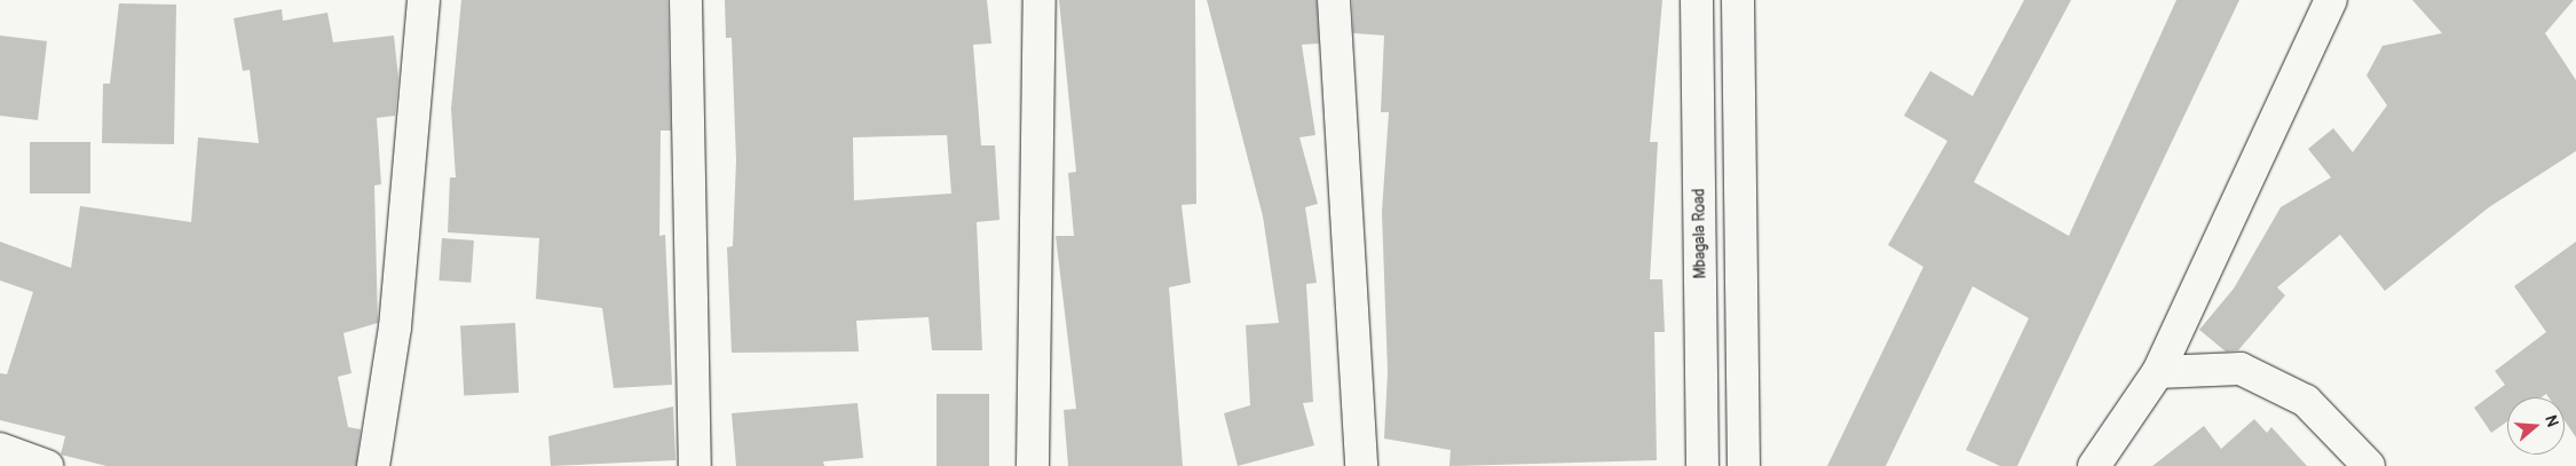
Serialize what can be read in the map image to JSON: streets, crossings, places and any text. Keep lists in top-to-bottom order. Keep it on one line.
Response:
{"streets":{"street":["Mbagala Road"]},"north":"right"}
